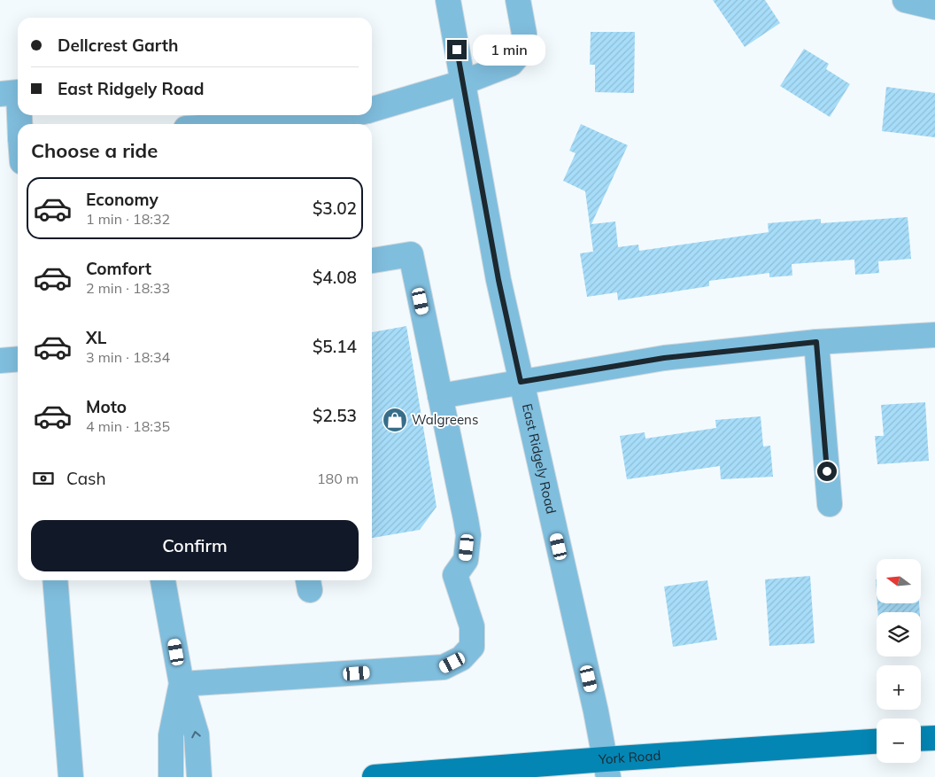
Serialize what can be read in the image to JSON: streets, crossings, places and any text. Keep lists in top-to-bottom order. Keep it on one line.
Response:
{"streets":{"main road":["York Road"],"street":["East Ridgely Road"]},"crossings":[["East Ridgely Road","York Road"]],"places":{"shop":["Walgreens"]},"north":"left","page":{"banner":["Dellcrest Garth","East Ridgely Road"],"bubble":"1 min","heading":"Choose a ride","list":[{"name":"Economy","note":"1 min · 18:32","value":"$3.02"},{"name":"Comfort","note":"2 min · 18:33","value":"$4.08"},{"name":"XL","note":"3 min · 18:34","value":"$5.14"},{"name":"Moto","note":"4 min · 18:35","value":"$2.53"}],"pay":["Cash","180 m"],"buttons":"Confirm","map_buttons":["+","−"]}}
